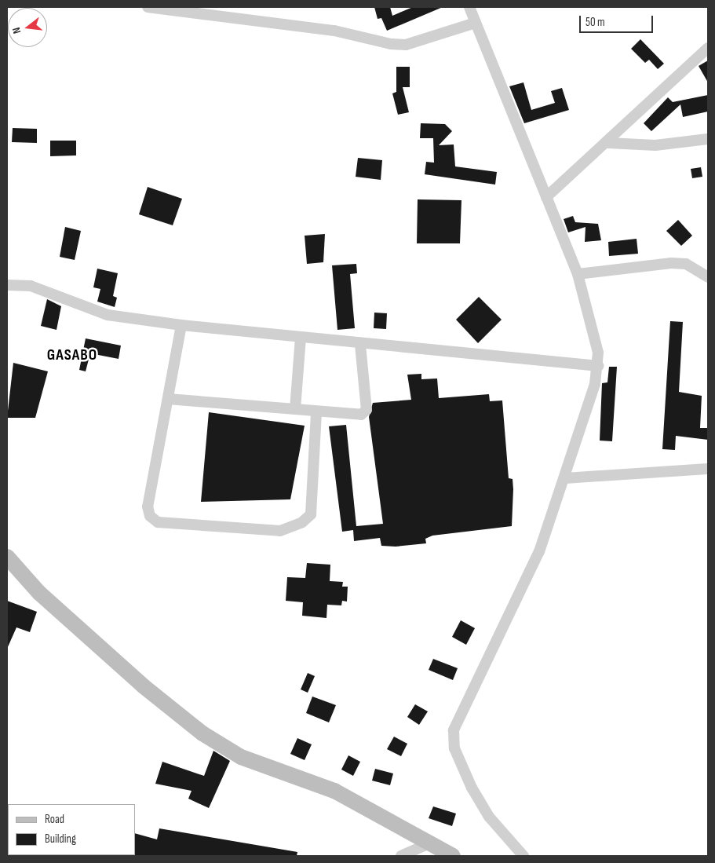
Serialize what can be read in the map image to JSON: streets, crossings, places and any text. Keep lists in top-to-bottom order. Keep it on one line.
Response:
{"districts":["GASABO"],"legend":["Road","Building"],"scale_bar":"50 m","north":"left"}
